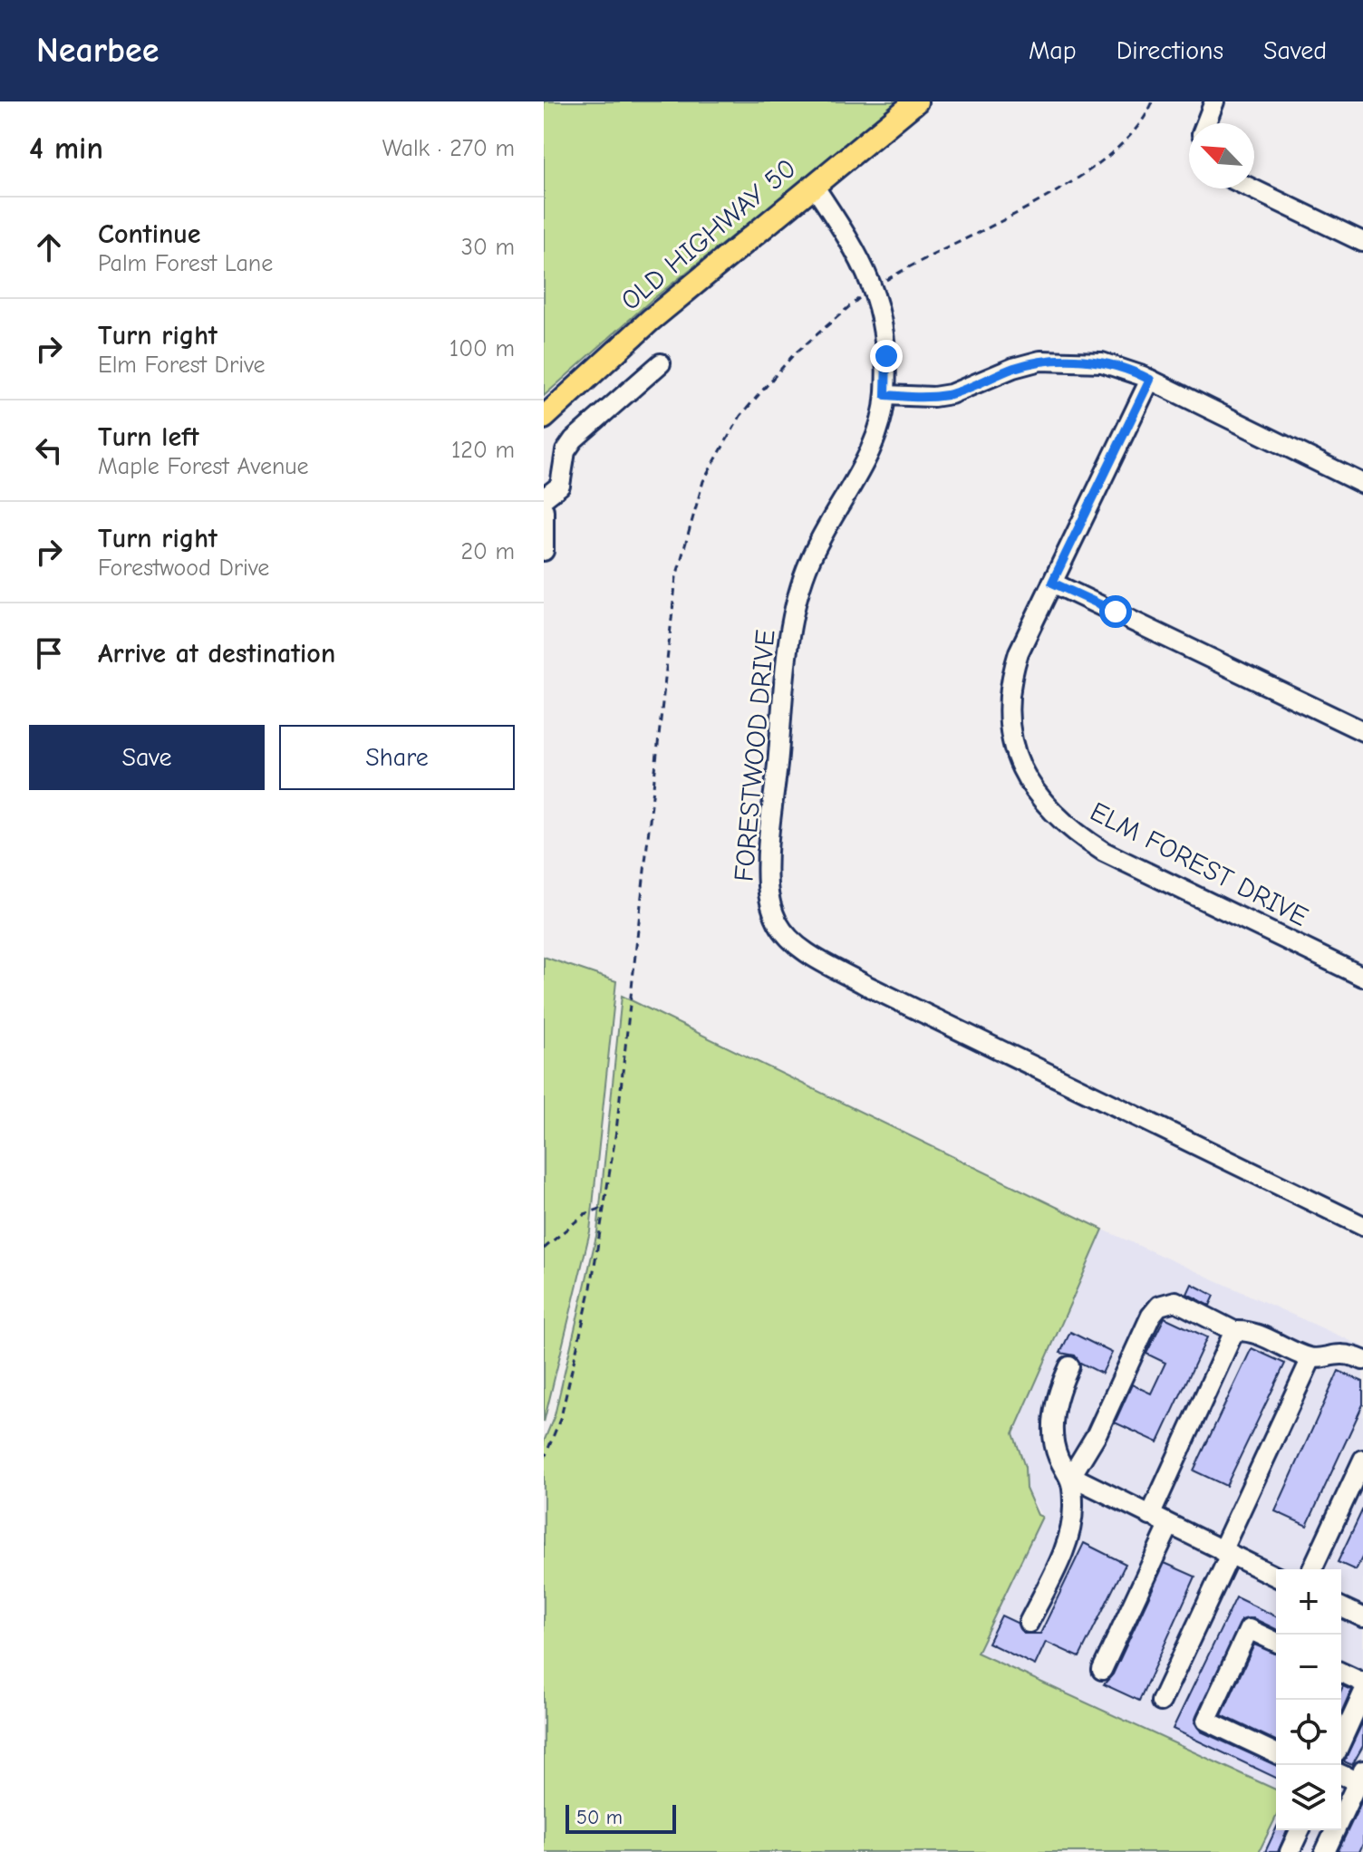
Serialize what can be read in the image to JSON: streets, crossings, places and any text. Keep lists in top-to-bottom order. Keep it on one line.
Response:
{"streets":{"main road":["OLD HIGHWAY 50"],"street":["FORESTWOOD DRIVE","ELM FOREST DRIVE"]},"crossings":[["OLD HIGHWAY 50","FORESTWOOD DRIVE"]],"scale_bar":"50 m","north":"top left","page":{"header":"Nearbee","nav":["Map","Directions","Saved"],"heading":["4 min","Walk · 270 m"],"list":[["Continue","Palm Forest Lane","30 m"],["Turn right","Elm Forest Drive","100 m"],["Turn left","Maple Forest Avenue","120 m"],["Turn right","Forestwood Drive","20 m"],"Arrive at destination"],"buttons":["Save","Share"],"map_buttons":["+","−"],"scale":"50 m"}}
